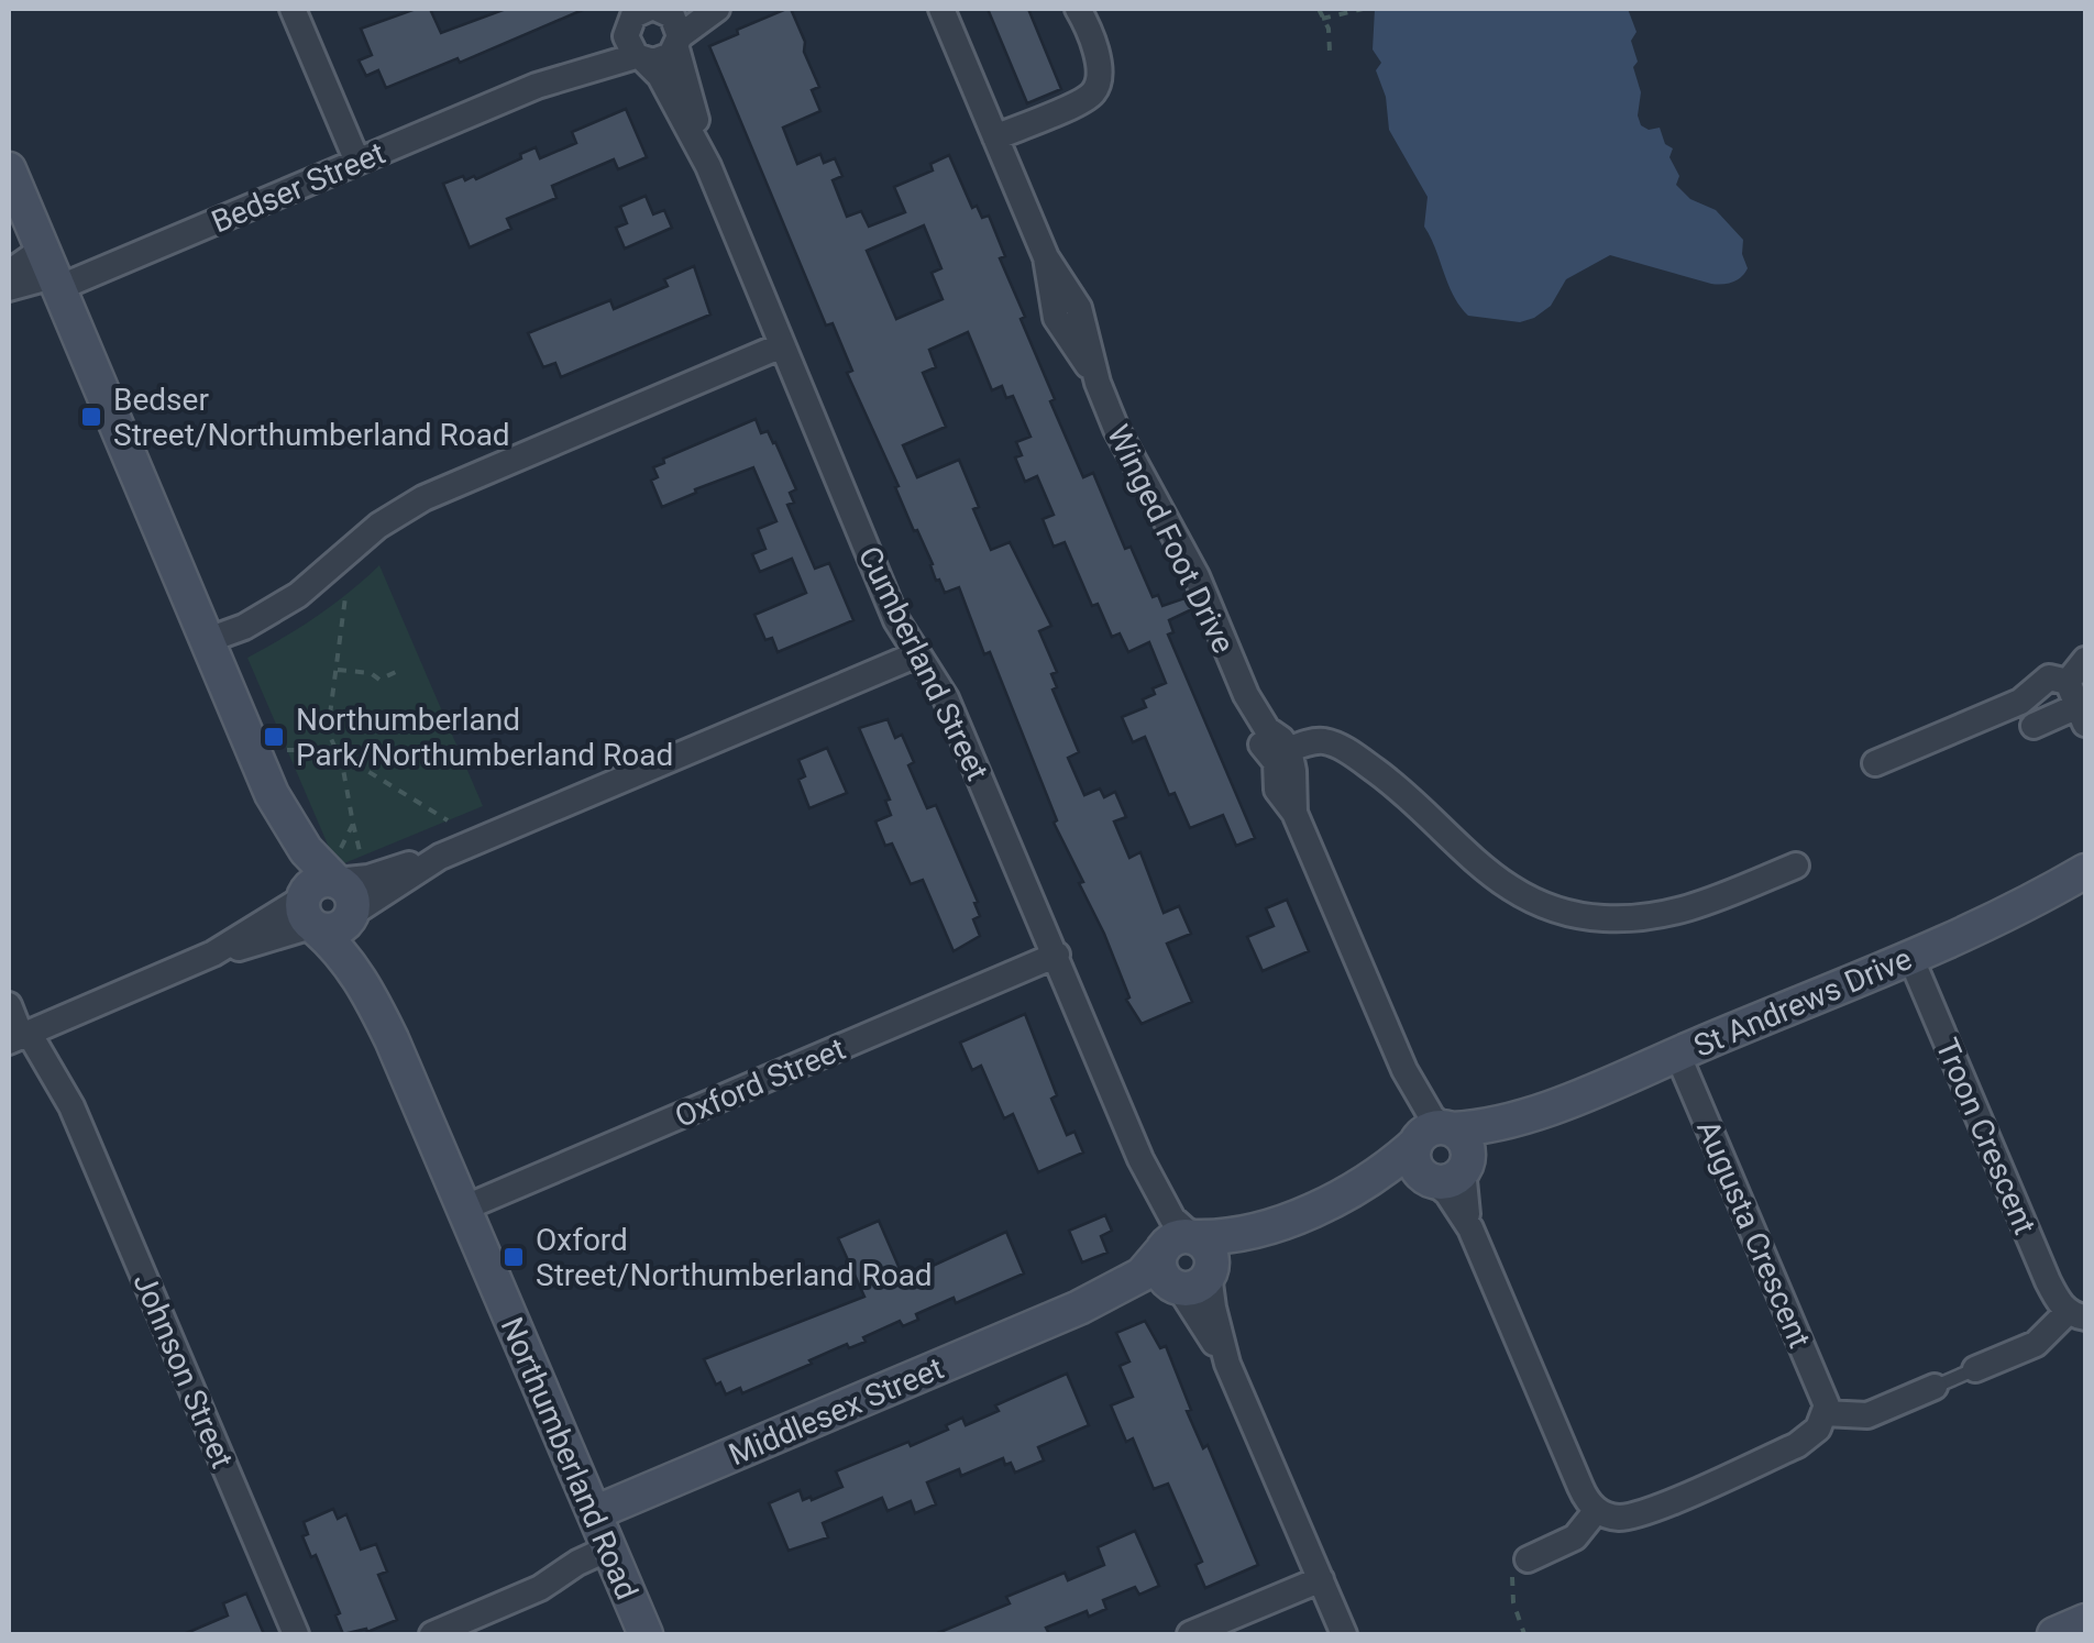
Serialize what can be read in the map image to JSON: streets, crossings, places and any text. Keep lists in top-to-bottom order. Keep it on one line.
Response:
{"streets":{"street":["Bedser Street","Winged Foot Drive","Cumberland Street","St Andrews Drive","Oxford Street","Troon Crescent","Augusta Crescent","Johnson Street","Middlesex Street","Northumberland Road"]},"crossings":[["Bedser Street","Cumberland Street"],["Bedser Street","Northumberland Road"],["Cumberland Street","St Andrews Drive"],["Cumberland Street","Oxford Street"],["Cumberland Street","Middlesex Street"],["St Andrews Drive","Troon Crescent"],["St Andrews Drive","Augusta Crescent"],["St Andrews Drive","Middlesex Street"],["Oxford Street","Northumberland Road"],["Middlesex Street","Northumberland Road"]],"places":{"transit":["Bedser Street/Northumberland Road","Northumberland Park/Northumberland Road","Oxford Street/Northumberland Road"]}}
